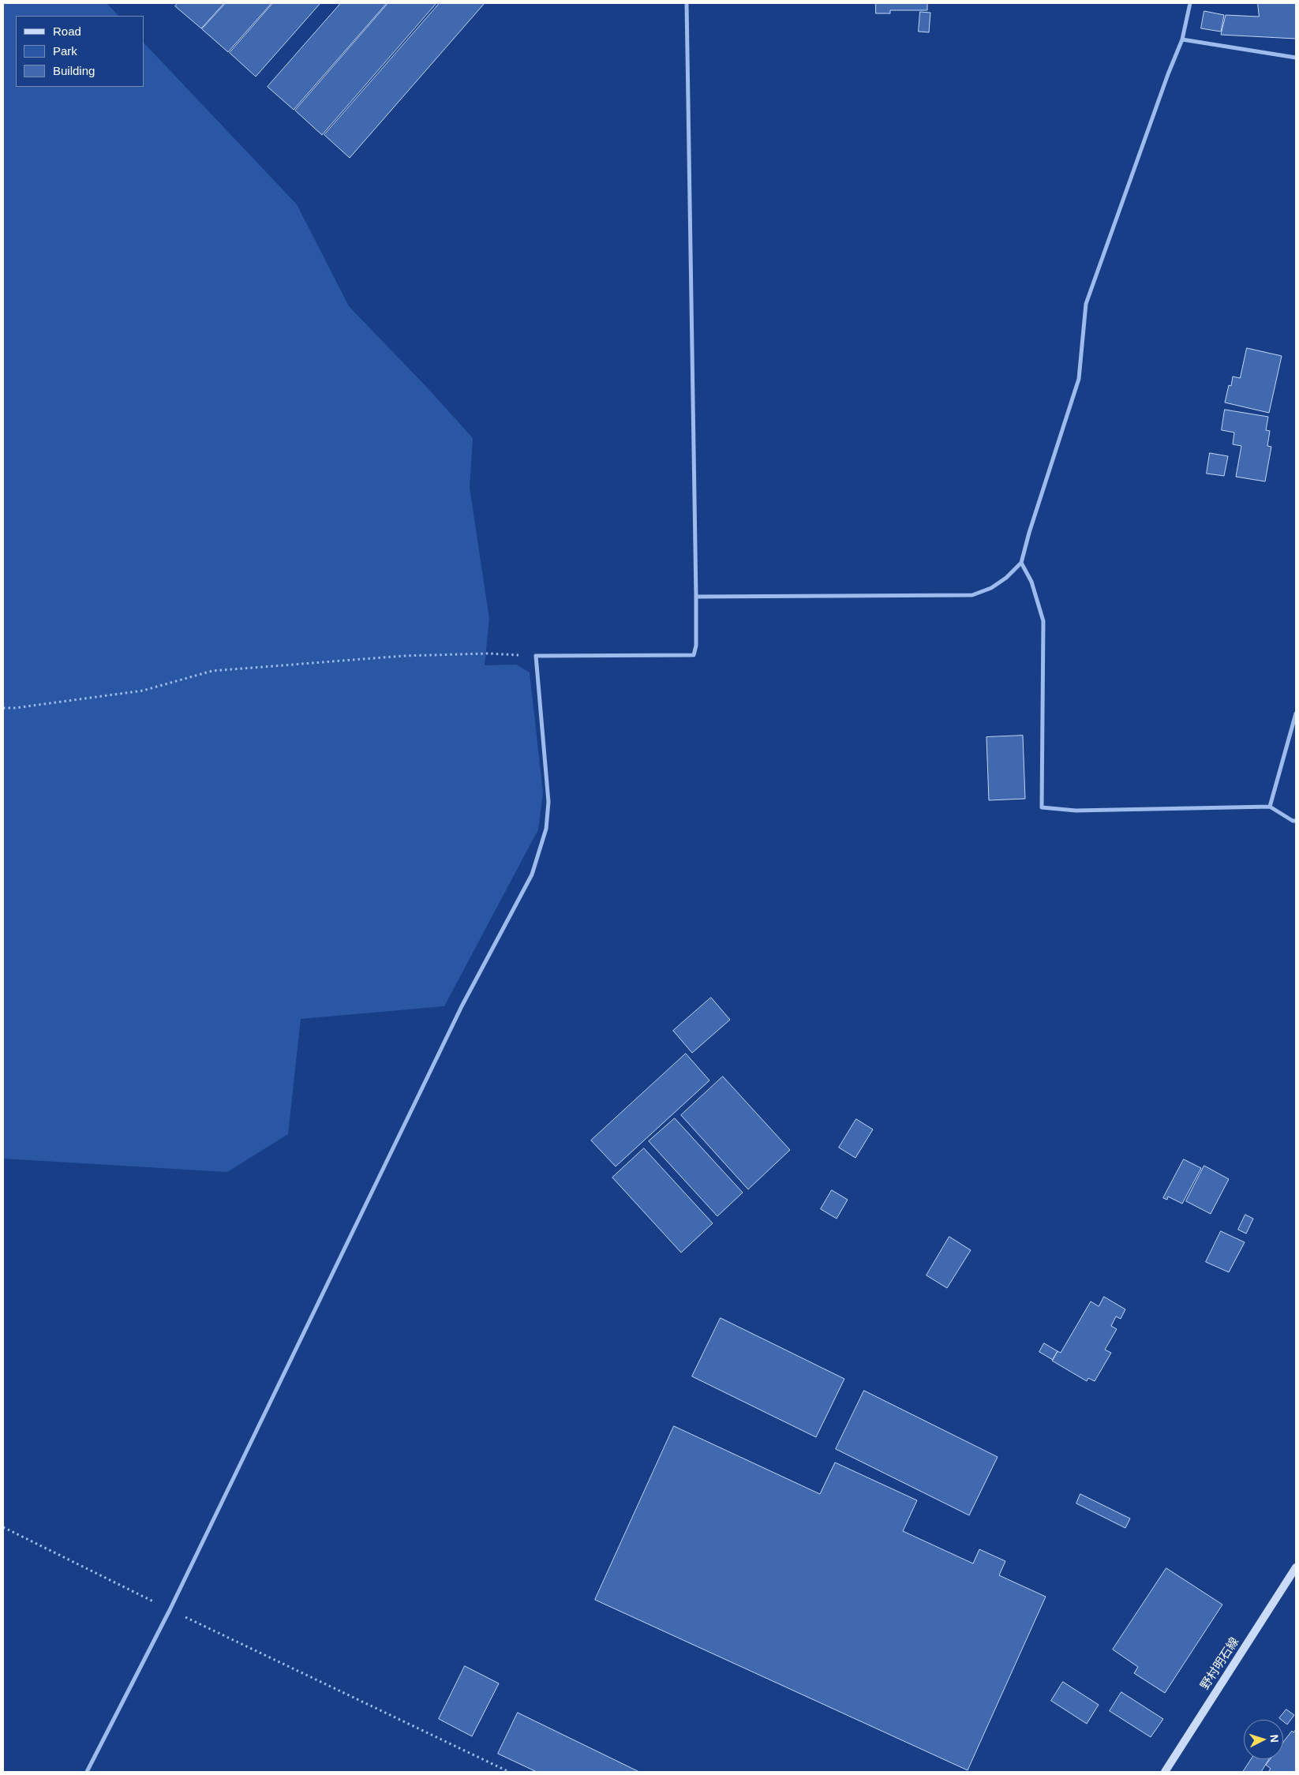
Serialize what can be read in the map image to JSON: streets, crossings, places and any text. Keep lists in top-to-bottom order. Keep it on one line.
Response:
{"streets":{"main road":["野村明石線"]},"legend":["Road","Park","Building"],"north":"right"}
